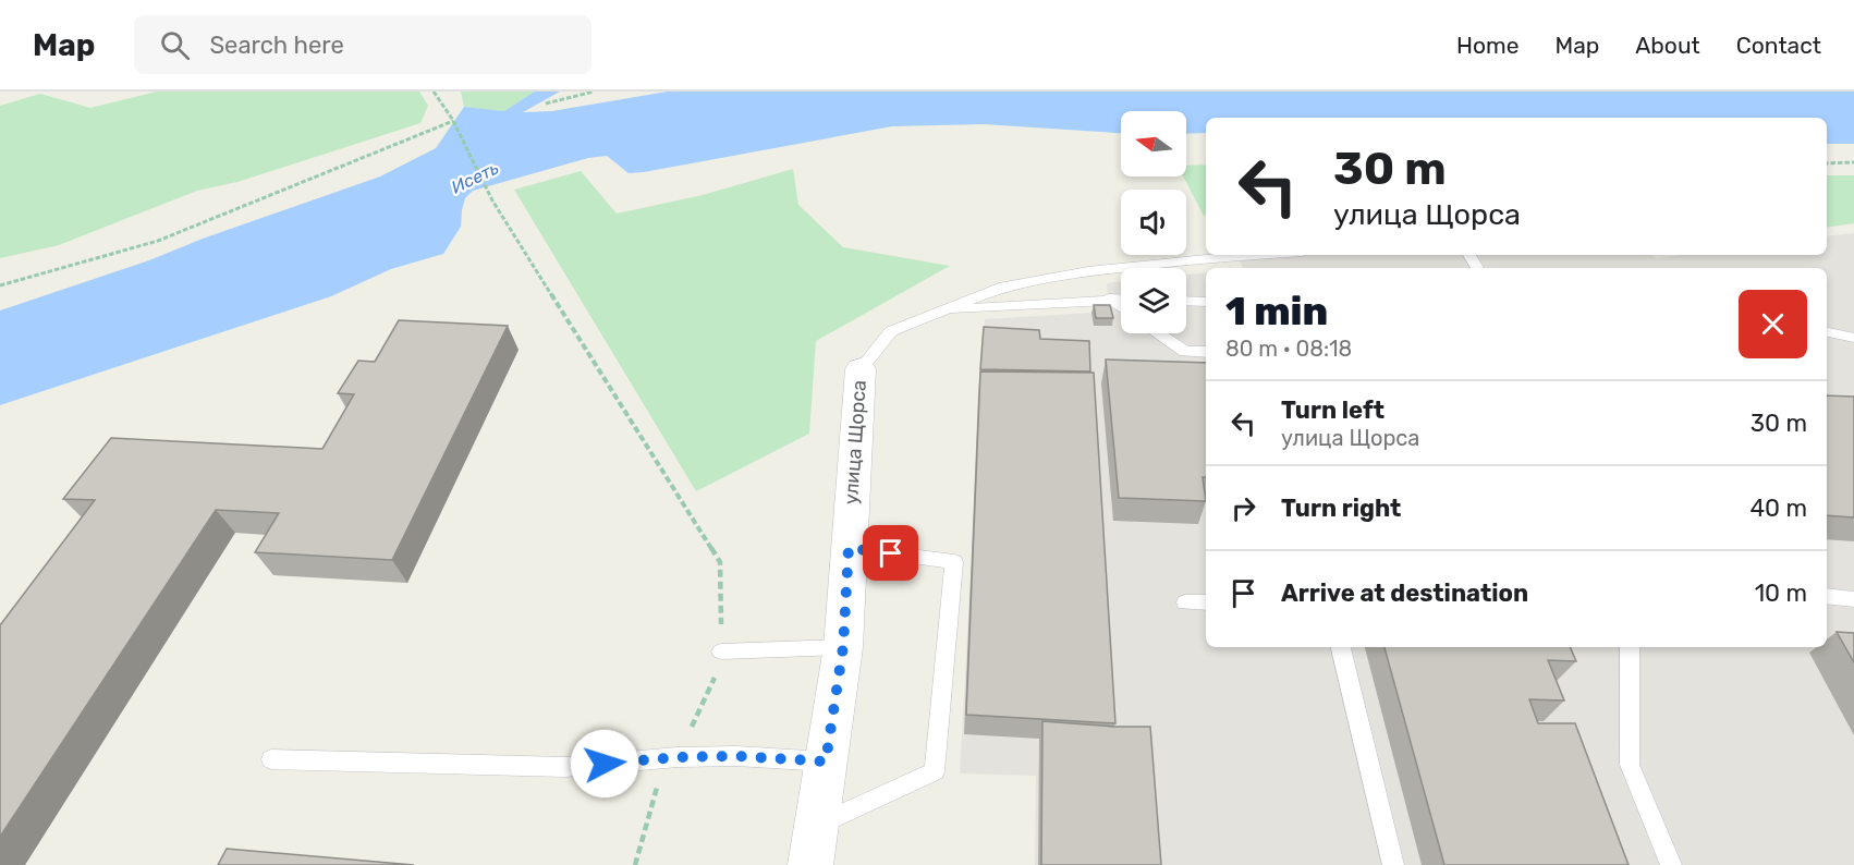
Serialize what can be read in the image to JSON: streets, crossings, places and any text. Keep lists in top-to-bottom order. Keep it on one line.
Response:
{"streets":{"street":["улица Щорса"]},"water":["Исеть"],"north":"left","page":{"header":"Map","search":"Search here","nav":["Home","Map","About","Contact"],"turn":["30 m","улица Щорса"],"heading":["1 min","80 m · 08:18"],"list":[{"name":"Turn left","note":"улица Щорса","value":"30 m"},{"name":"Turn right","value":"40 m"},{"name":"Arrive at destination","value":"10 m"}]}}
